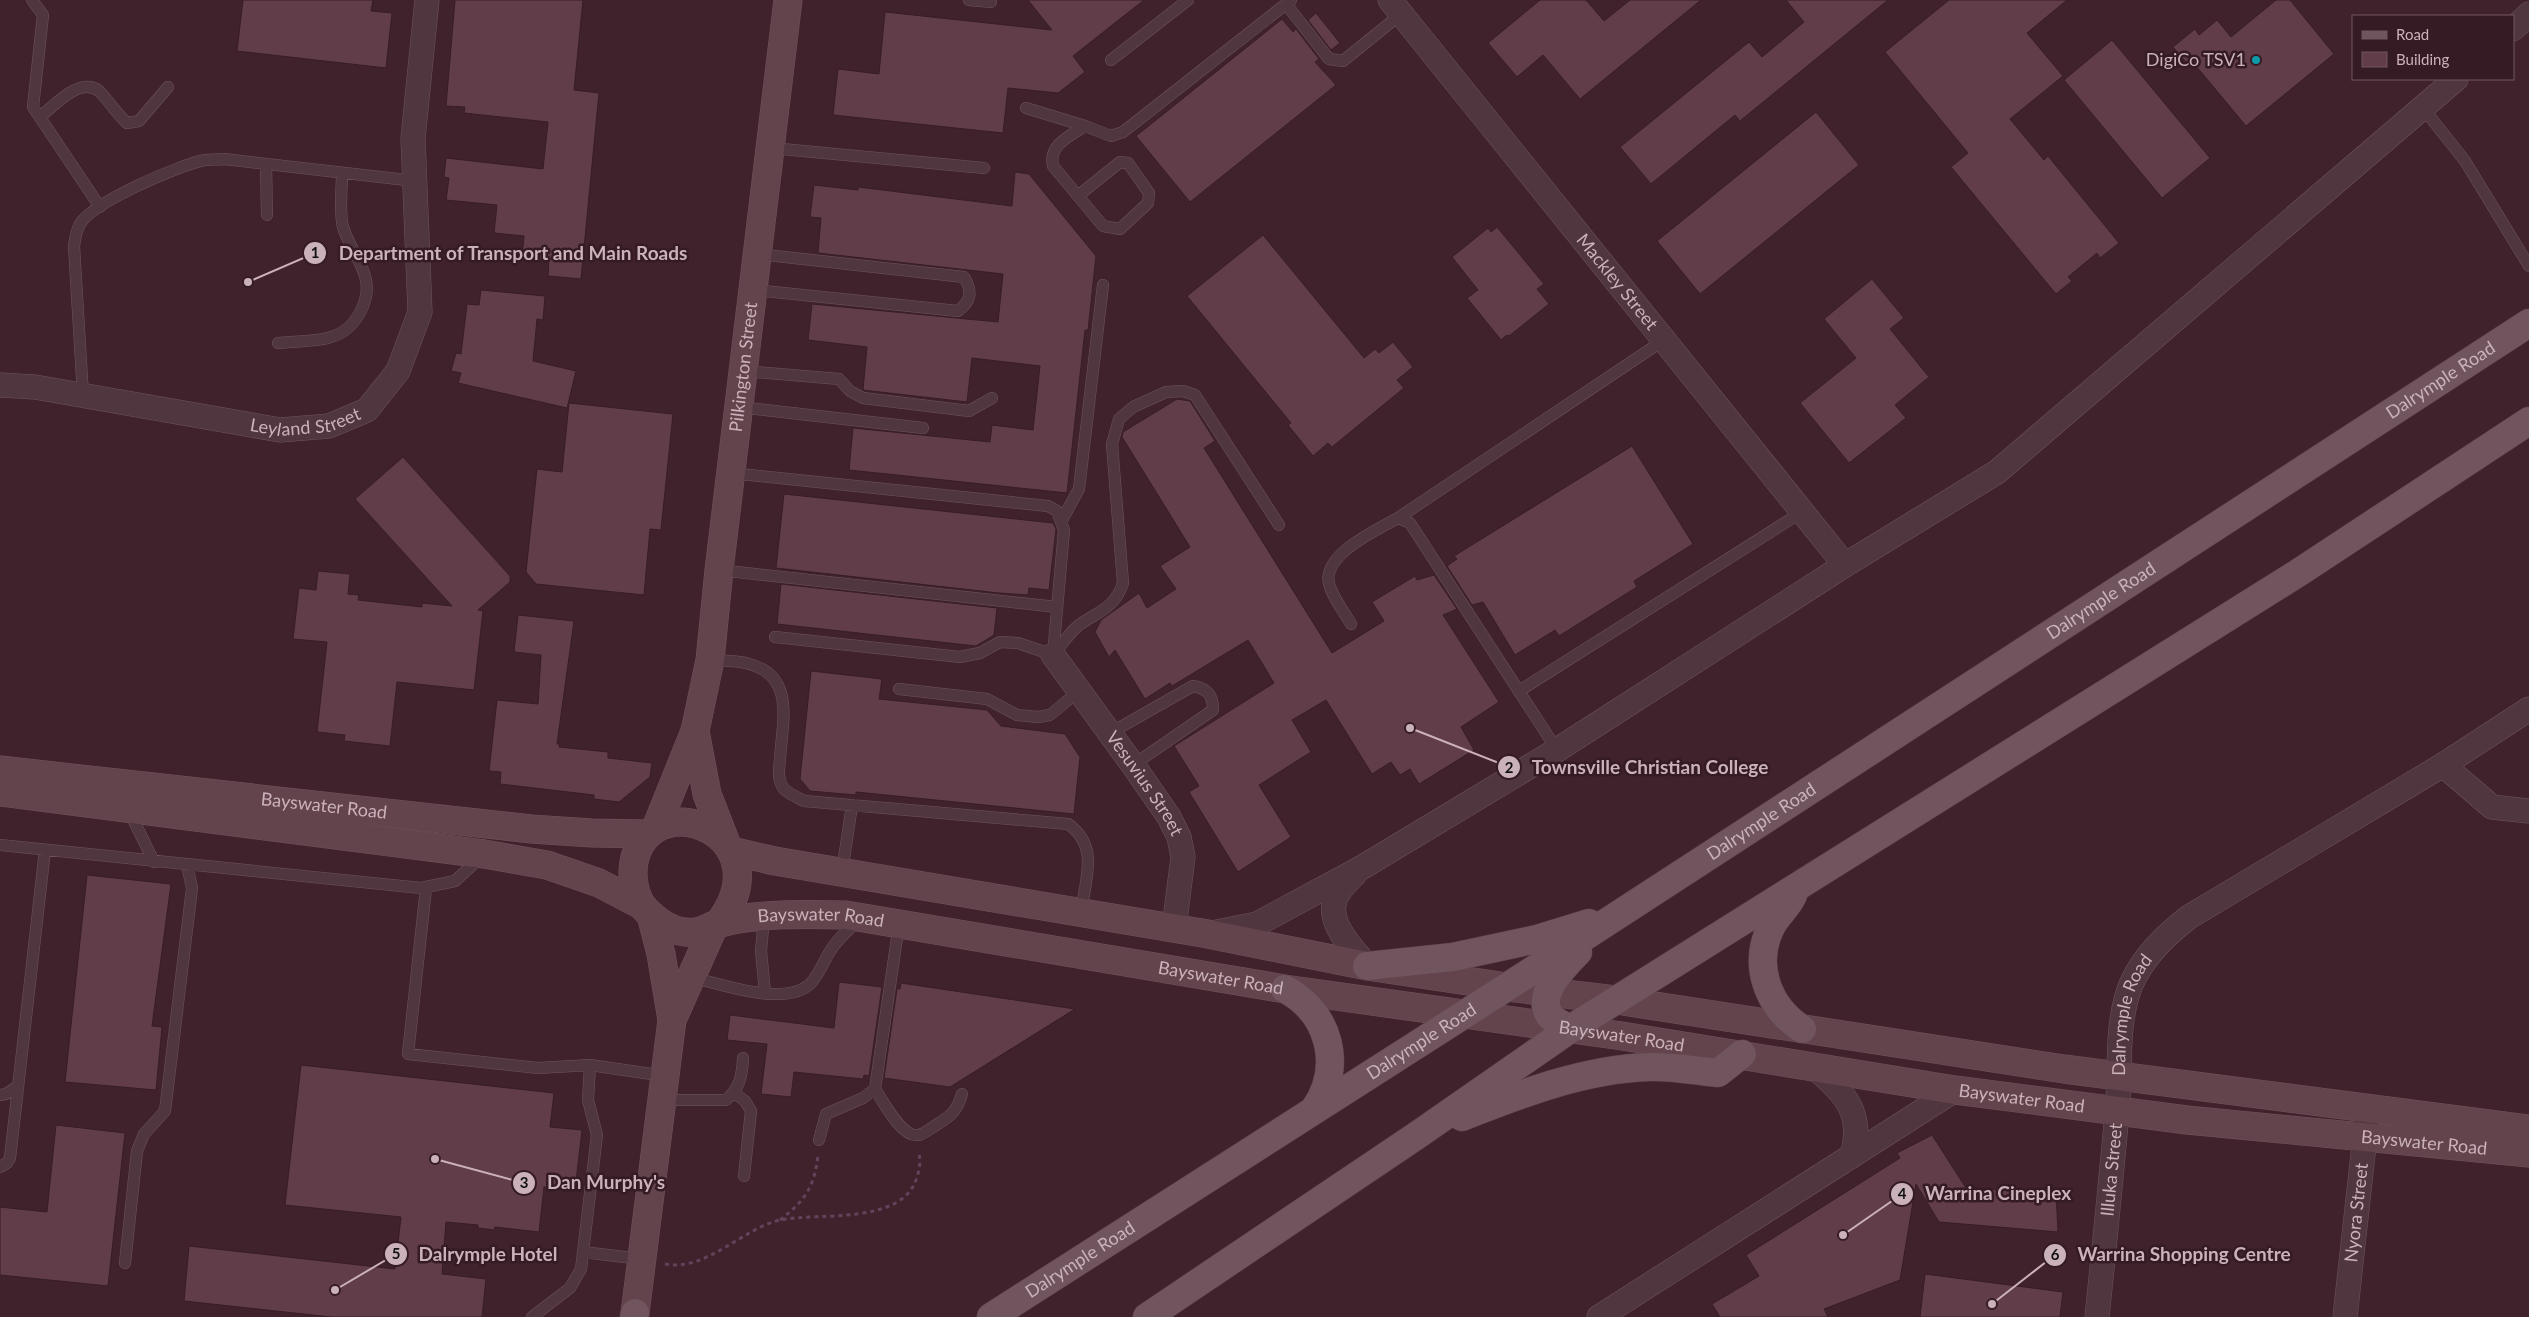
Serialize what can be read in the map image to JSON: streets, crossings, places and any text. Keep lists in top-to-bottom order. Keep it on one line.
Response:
{"streets":{"main road":["Pilkington Street","Dalrymple Road","Bayswater Road"],"street":["Mackley Street","Leyland Street","Vesuvius Street","Illuka Street","Nyora Street"]},"crossings":[["Pilkington Street","Bayswater Road"],["Dalrymple Road","Bayswater Road"],["Dalrymple Road","Illuka Street"],["Vesuvius Street","Bayswater Road"],["Bayswater Road","Illuka Street"],["Bayswater Road","Nyora Street"]],"places":["DigiCo TSV1","Department of Transport and Main Roads","Townsville Christian College","Dan Murphy's","Warrina Cineplex","Dalrymple Hotel","Warrina Shopping Centre"],"legend":["Road","Building"]}
